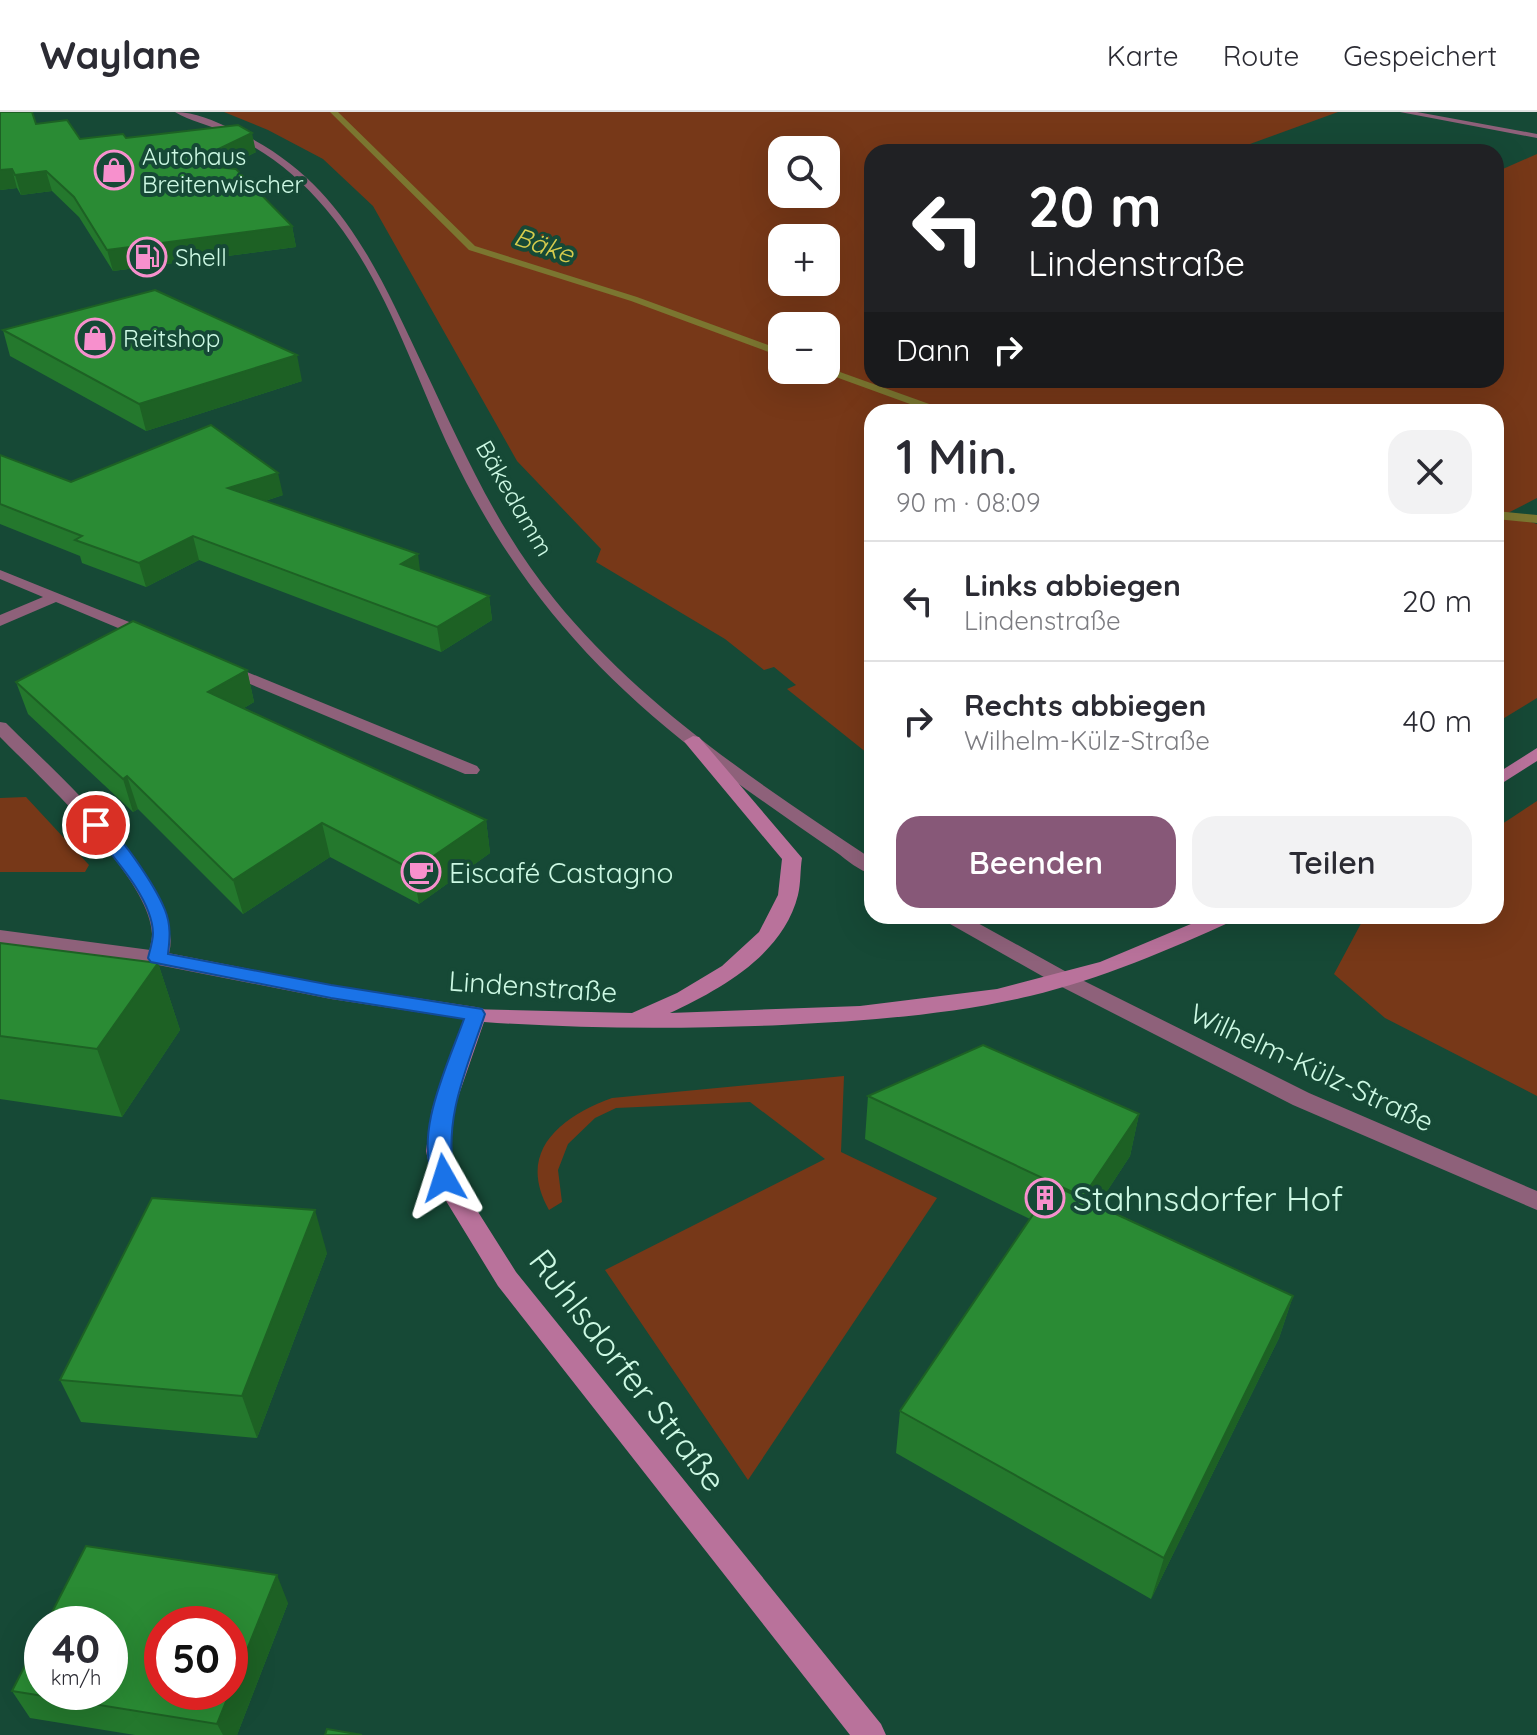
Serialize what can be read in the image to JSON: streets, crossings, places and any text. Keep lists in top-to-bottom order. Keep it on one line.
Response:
{"streets":{"main road":["Lindenstraße","Ruhlsdorfer Straße"],"street":["Bäkedamm","Wilhelm-Külz-Straße"]},"crossings":[["Lindenstraße","Wilhelm-Külz-Straße"],["Lindenstraße","Ruhlsdorfer Straße"]],"water":["Bäke"],"places":{"shop":["Autohaus Breitenwischer","Reitshop"],"fuel station":["Shell"],"cafe":["Eiscafé Castagno"],"building":["Stahnsdorfer Hof"]},"page":{"header":"Waylane","nav":["Karte","Route","Gespeichert"],"map_buttons":["+","−"],"turn":["20 m","Lindenstraße"],"then":"Dann","heading":["1 Min.","90 m · 08:09"],"list":[{"name":"Links abbiegen","note":"Lindenstraße","value":"20 m"},{"name":"Rechts abbiegen","note":"Wilhelm-Külz-Straße","value":"40 m"}],"buttons":["Beenden","Teilen"],"speed":"40 km/h","limit":"50"}}
